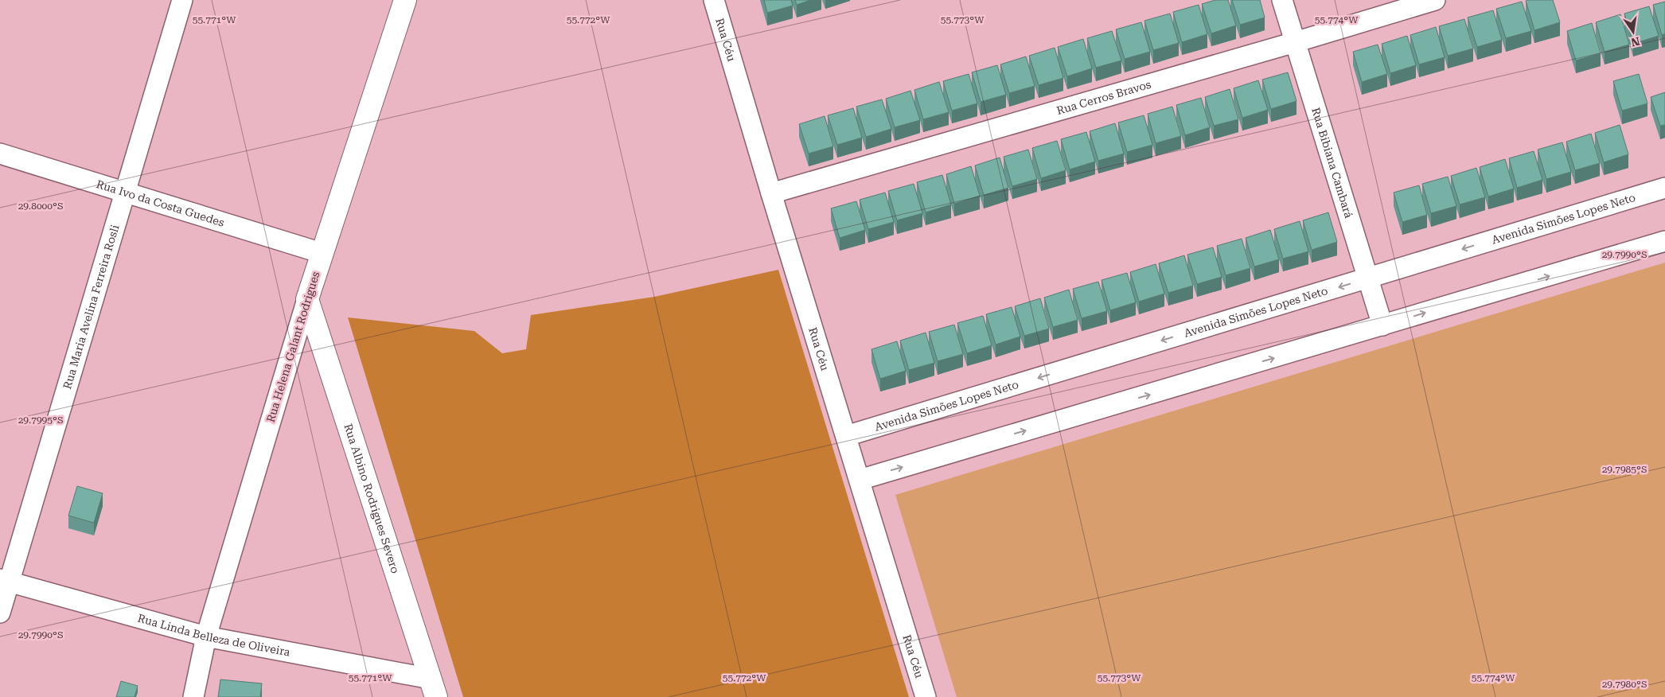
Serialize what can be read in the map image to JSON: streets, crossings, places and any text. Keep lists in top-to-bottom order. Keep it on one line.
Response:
{"streets":{"street":["Rua Céu","Rua Cerros Bravos","Rua Bibiana Cambará","Rua Ivo da Costa Guedes","Avenida Simões Lopes Neto","Rua Maria Avelina Ferreira Rosli","Rua Helena Galant Rodrigues","Rua Albino Rodrigues Severo","Rua Linda Belleza de Oliveira"]},"crossings":[["Rua Céu","Rua Cerros Bravos"],["Rua Céu","Avenida Simões Lopes Neto"],["Rua Cerros Bravos","Rua Bibiana Cambará"],["Rua Bibiana Cambará","Avenida Simões Lopes Neto"],["Rua Ivo da Costa Guedes","Rua Maria Avelina Ferreira Rosli"],["Rua Ivo da Costa Guedes","Rua Helena Galant Rodrigues"],["Rua Maria Avelina Ferreira Rosli","Rua Linda Belleza de Oliveira"],["Rua Helena Galant Rodrigues","Rua Albino Rodrigues Severo"],["Rua Helena Galant Rodrigues","Rua Linda Belleza de Oliveira"],["Rua Albino Rodrigues Severo","Rua Linda Belleza de Oliveira"]],"north":"bottom","coordinates":["55.771°W","55.772°W","55.773°W","55.774°W","29.8000°S","29.7990°S","29.7995°S","29.7985°S","29.7980°S"]}
